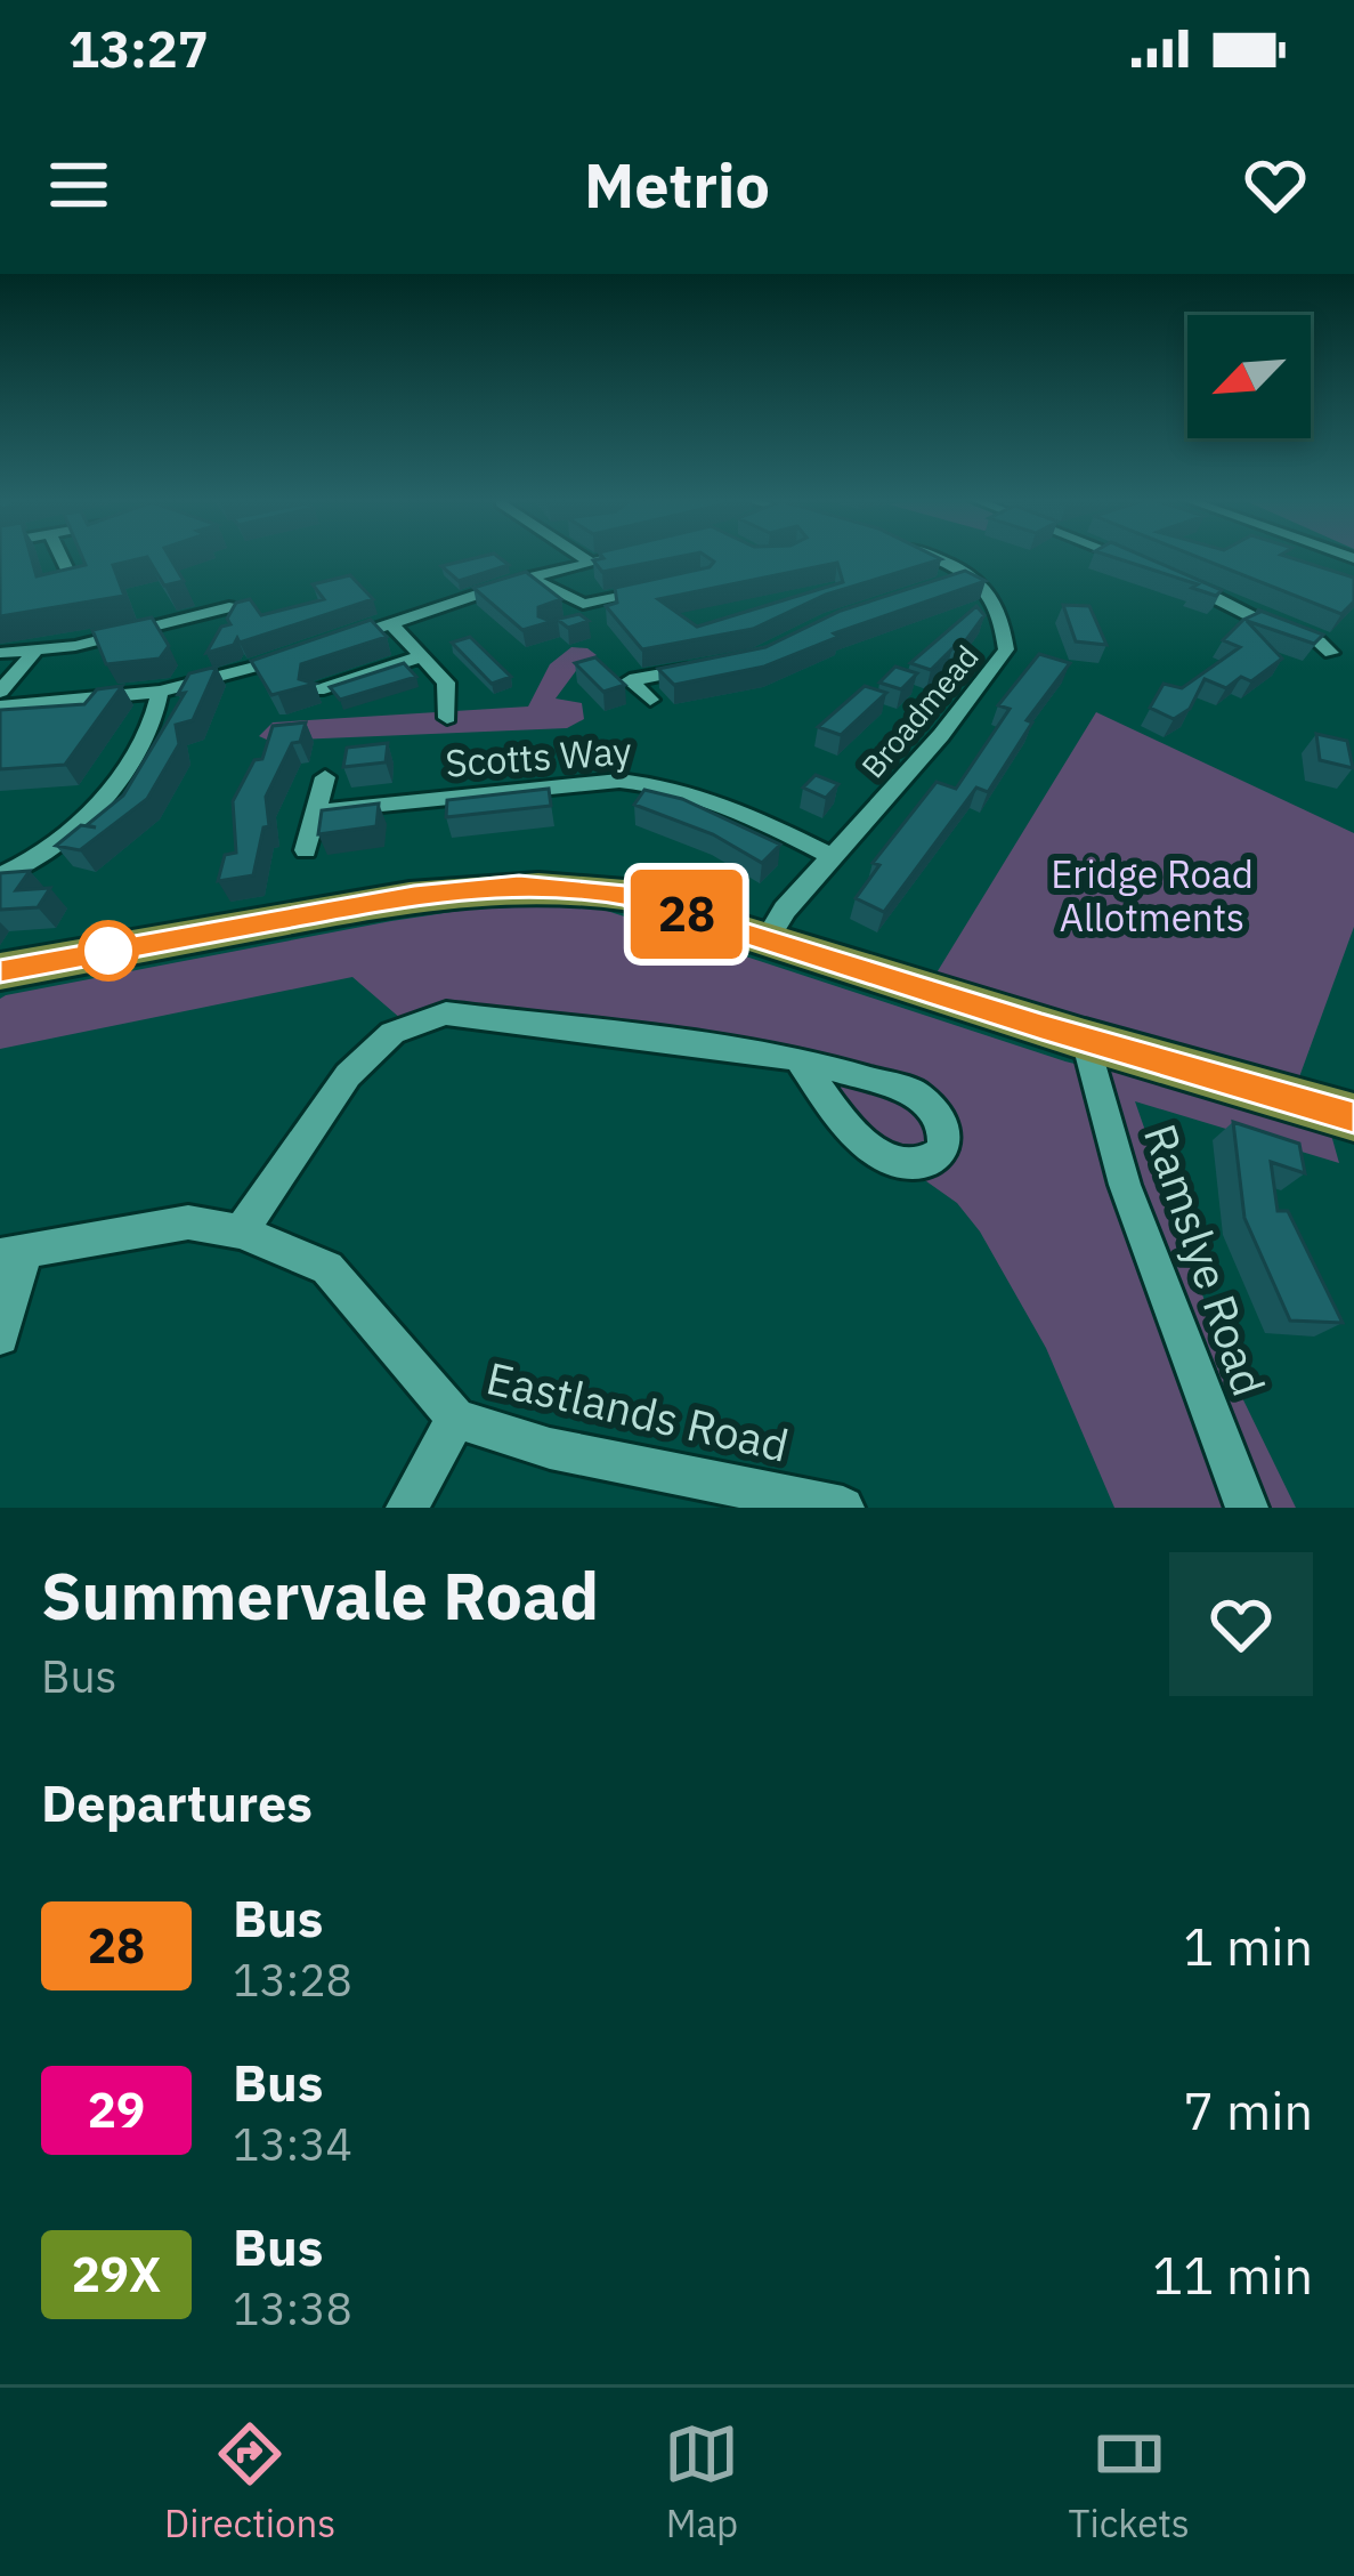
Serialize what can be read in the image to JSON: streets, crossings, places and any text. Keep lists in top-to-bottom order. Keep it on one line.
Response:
{"streets":{"street":["Broadmead","Scotts Way","Ramslye Road","Eastlands Road"]},"crossings":[["Broadmead","Scotts Way"]],"parks":["Eridge Road Allotments"],"lines":["bus line 28"],"north":"bottom left","page":{"status":"13:27","header":"Metrio","on_map":"28","heading":[["Summervale Road","Bus"],"Departures"],"list":[{"mark":"28","name":"Bus","note":"13:28","value":"1 min"},{"mark":"29","name":"Bus","note":"13:34","value":"7 min"},{"mark":"29X","name":"Bus","note":"13:38","value":"11 min"}],"tabs":["Directions","Map","Tickets"]}}
